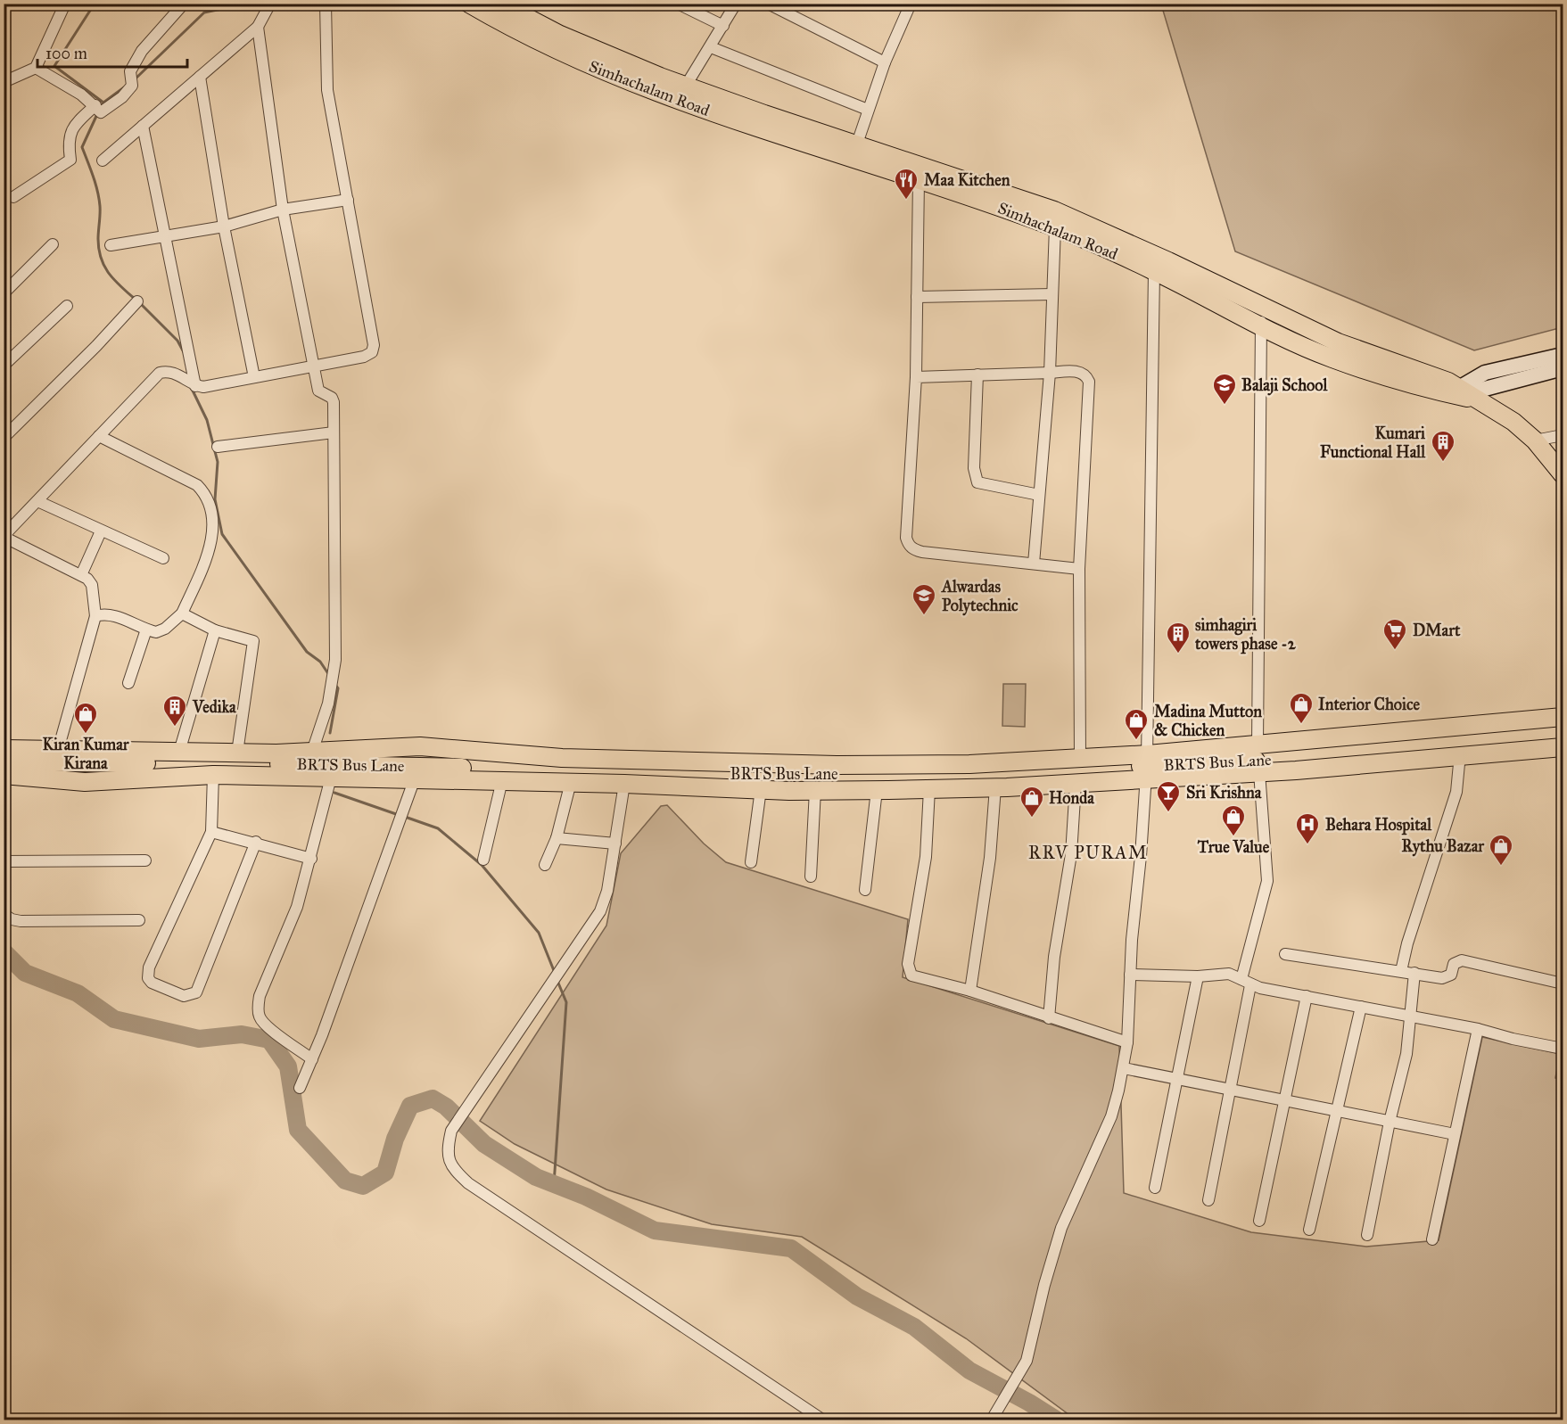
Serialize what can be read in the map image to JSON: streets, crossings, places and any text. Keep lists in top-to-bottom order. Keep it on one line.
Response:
{"streets":{"main road":["Simhachalam Road","BRTS Bus Lane"]},"districts":["RRV PURAM"],"places":{"restaurant":["Maa Kitchen"],"school or university":["Balaji School","Alwardas Polytechnic"],"building":["Kumari Functional Hall","simhagiri towers phase -2","Vedika"],"supermarket":["DMart"],"shop":["Interior Choice","Kiran Kumar Kirana","Madina Mutton & Chicken","Honda","True Value","Rythu Bazar"],"bar":["Sri Krishna"],"hospital":["Behara Hospital"]},"scale_bar":"100 m"}
